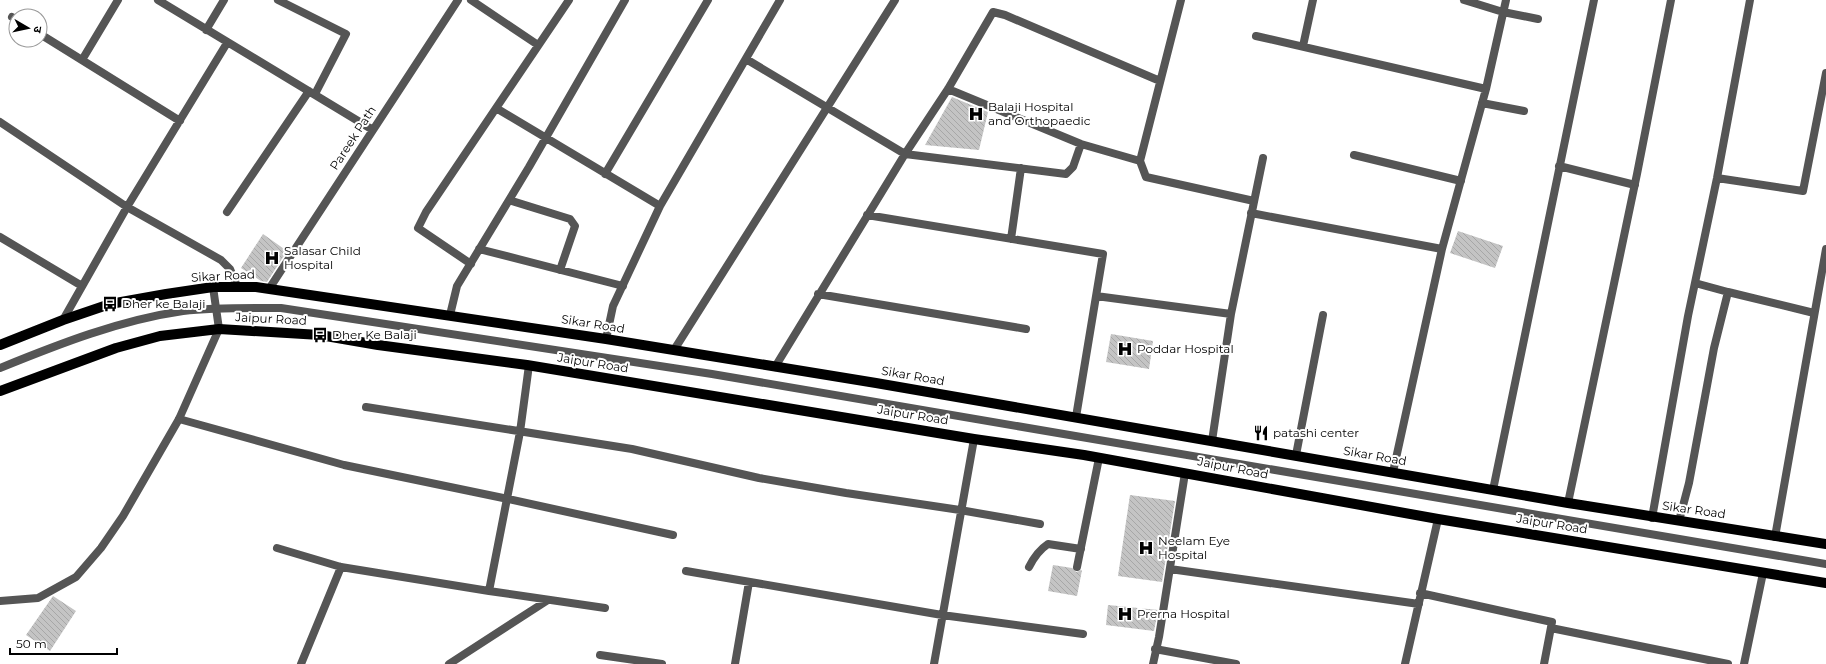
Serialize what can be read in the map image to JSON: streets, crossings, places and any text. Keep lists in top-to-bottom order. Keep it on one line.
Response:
{"streets":{"main road":["Sikar Road","Jaipur Road"],"street":["Pareek Path"]},"crossings":[["Pareek Path","Sikar Road"]],"places":{"hospital":["Balaji Hospital and Orthopaedic","Salasar Child Hospital","Poddar Hospital","Neelam Eye Hospital","Prerna Hospital"],"bus stop":["Dher ke Balaji","Dher Ke Balaji"],"restaurant":["patashi center"]},"scale_bar":"50 m","north":"right"}
